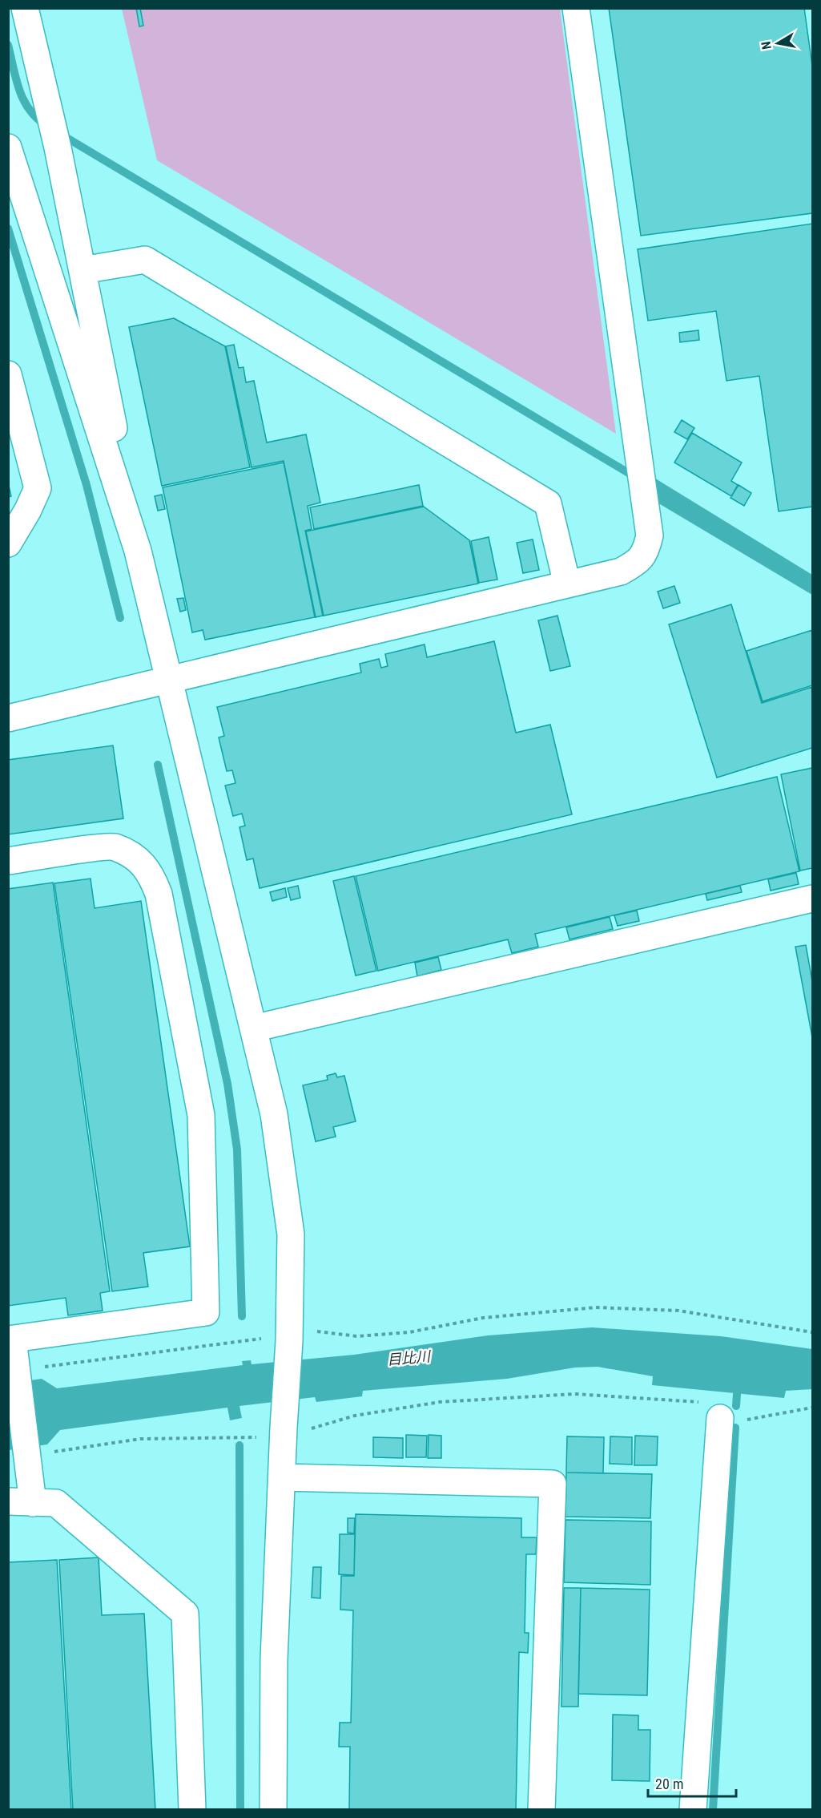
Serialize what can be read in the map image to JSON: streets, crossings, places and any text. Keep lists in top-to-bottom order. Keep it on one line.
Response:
{"water":["目比川"],"scale_bar":"20 m","north":"left"}
